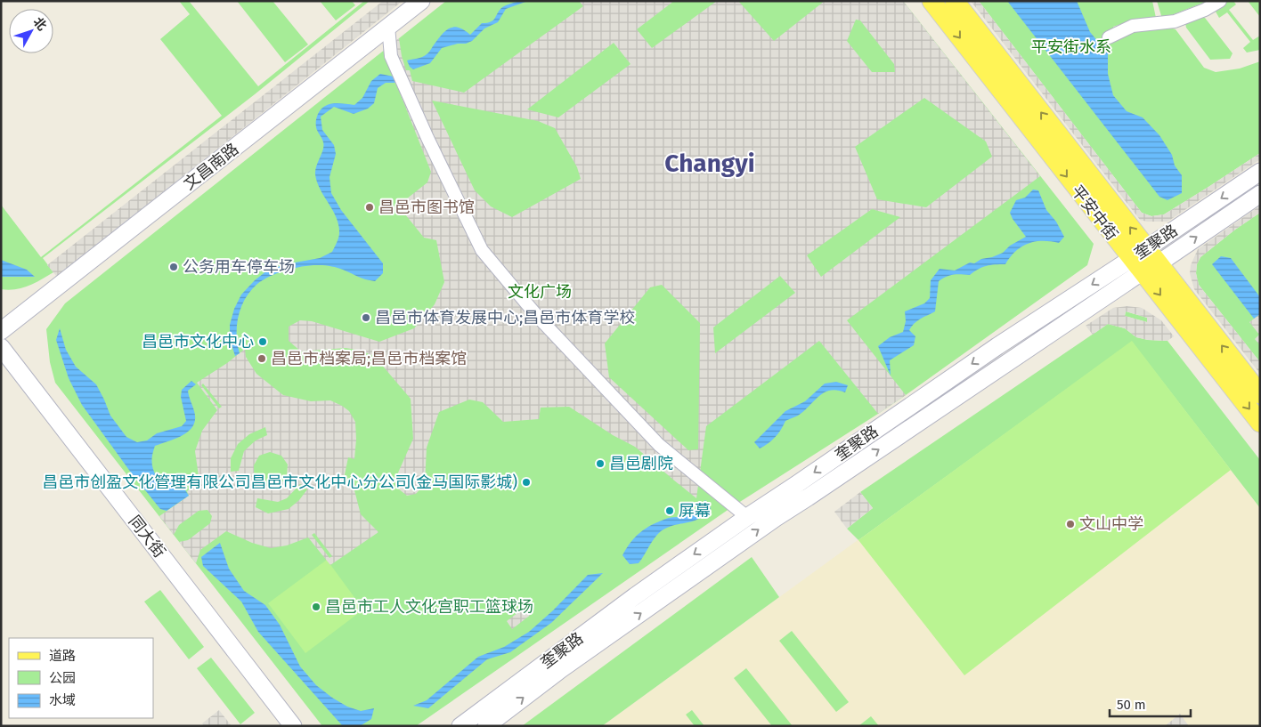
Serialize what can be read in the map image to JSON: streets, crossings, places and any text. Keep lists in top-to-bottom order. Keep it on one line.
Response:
{"streets":{"main road":["文昌南路","平安中街","奎聚路","同大街"]},"crossings":[["平安中街","奎聚路"]],"districts":["Changyi"],"parks":["平安街水系","文化广场"],"places":["昌邑市图书馆","公务用车停车场","昌邑市体育发展中心;昌邑市体育学校","昌邑市文化中心","昌邑市档案局;昌邑市档案馆","昌邑剧院","昌邑市创盈文化管理有限公司昌邑市文化中心分公司(金马国际影城)","屏幕","文山中学","昌邑市工人文化宫职工篮球场"],"legend":["道路","公园","水域"],"scale_bar":"50 m","north":"top right"}
